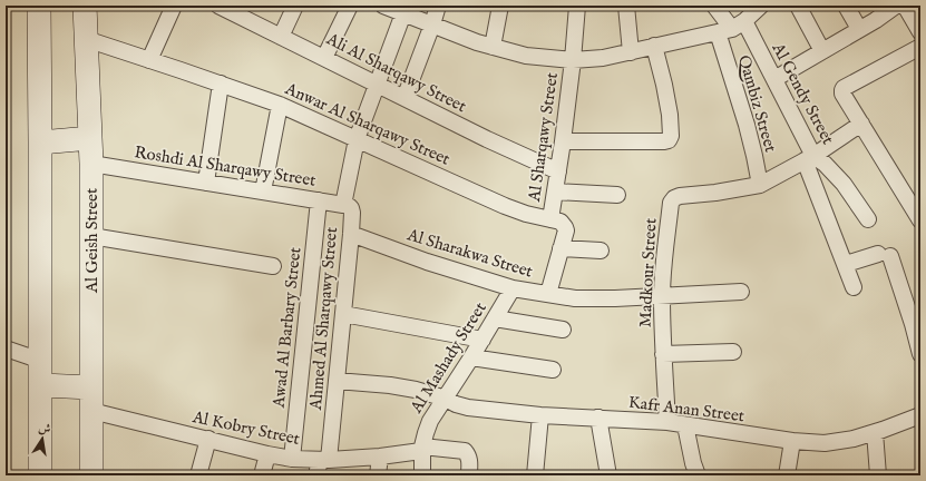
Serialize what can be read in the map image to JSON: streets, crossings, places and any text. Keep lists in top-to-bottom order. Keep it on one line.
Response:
{"streets":{"main road":["Al Geish Street"],"street":["Ali Al Sharqawy Street","Al Gendy Street","Qambiz Street","Anwar Al Sharqawy Street","Al Sharqawy Street","Roshdi Al Sharqawy Street","Al Sharakwa Street","Madkour Street","Ahmed Al Sharqawy Street","Awad Al Barbary Street","Al Mashady Street","Kafr Anan Street","Al Kobry Street"]},"crossings":[["Ali Al Sharqawy Street","Al Sharqawy Street"],["Ali Al Sharqawy Street","Ahmed Al Sharqawy Street"],["Al Gendy Street","Qambiz Street"],["Al Gendy Street","Madkour Street"],["Qambiz Street","Madkour Street"],["Anwar Al Sharqawy Street","Al Sharqawy Street"],["Anwar Al Sharqawy Street","Al Geish Street"],["Anwar Al Sharqawy Street","Al Sharakwa Street"],["Anwar Al Sharqawy Street","Ahmed Al Sharqawy Street"],["Roshdi Al Sharqawy Street","Al Geish Street"],["Roshdi Al Sharqawy Street","Ahmed Al Sharqawy Street"],["Roshdi Al Sharqawy Street","Awad Al Barbary Street"],["Al Geish Street","Al Kobry Street"],["Al Sharakwa Street","Madkour Street"],["Al Sharakwa Street","Ahmed Al Sharqawy Street"],["Al Sharakwa Street","Al Mashady Street"],["Madkour Street","Kafr Anan Street"],["Ahmed Al Sharqawy Street","Kafr Anan Street"],["Ahmed Al Sharqawy Street","Al Kobry Street"],["Awad Al Barbary Street","Al Kobry Street"],["Al Mashady Street","Kafr Anan Street"],["Al Mashady Street","Al Kobry Street"]],"north":"top"}
